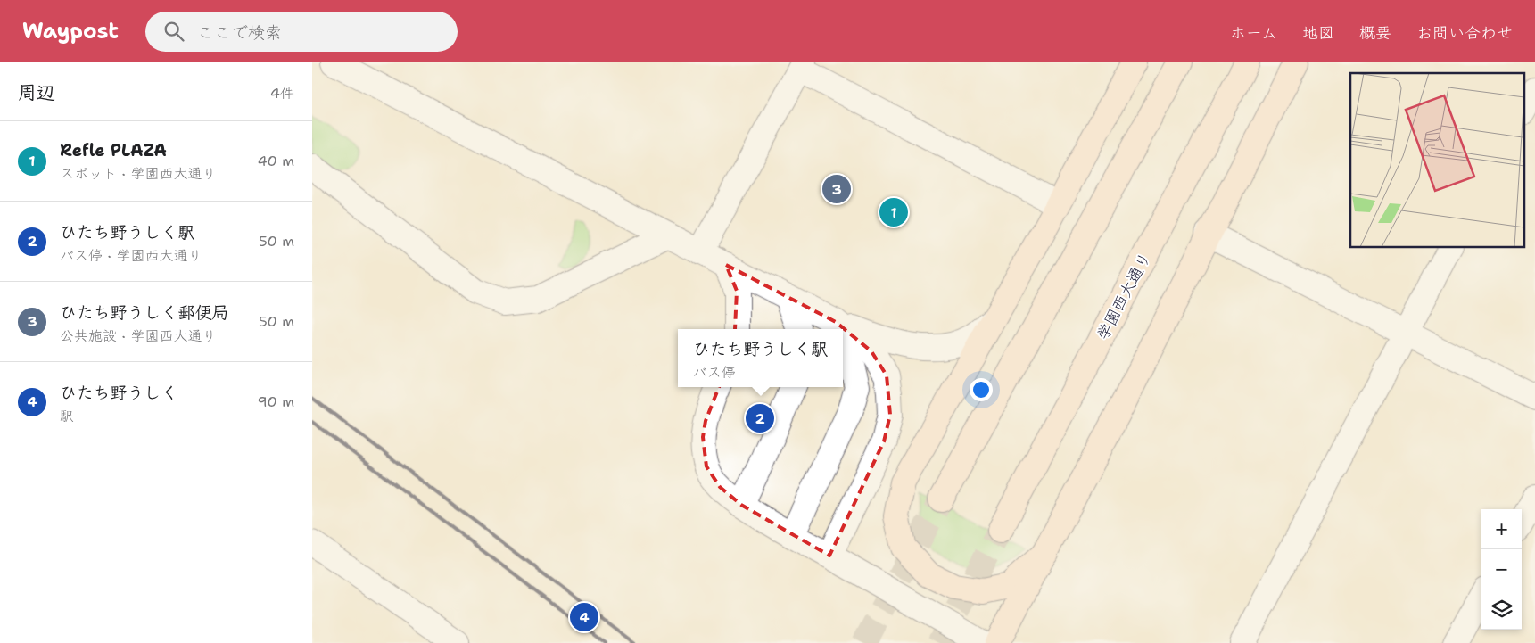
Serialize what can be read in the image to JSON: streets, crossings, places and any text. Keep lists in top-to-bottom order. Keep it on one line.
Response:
{"streets":{"main road":["学園西大通り"]},"page":{"header":"Waypost","search":"ここで検索","nav":["ホーム","地図","概要","お問い合わせ"],"heading":["周辺","4件"],"list":[{"mark":"1","name":"Refle PLAZA","note":"スポット · 学園西大通り","value":"40 m"},{"mark":"2","name":"ひたち野うしく駅","note":"バス停 · 学園西大通り","value":"50 m"},{"mark":"3","name":"ひたち野うしく郵便局","note":"公共施設 · 学園西大通り","value":"50 m"},{"mark":"4","name":"ひたち野うしく","note":"駅","value":"90 m"}],"pins":["3","1","2","4"],"popup":["ひたち野うしく駅","バス停"],"map_buttons":["+","−"]}}
